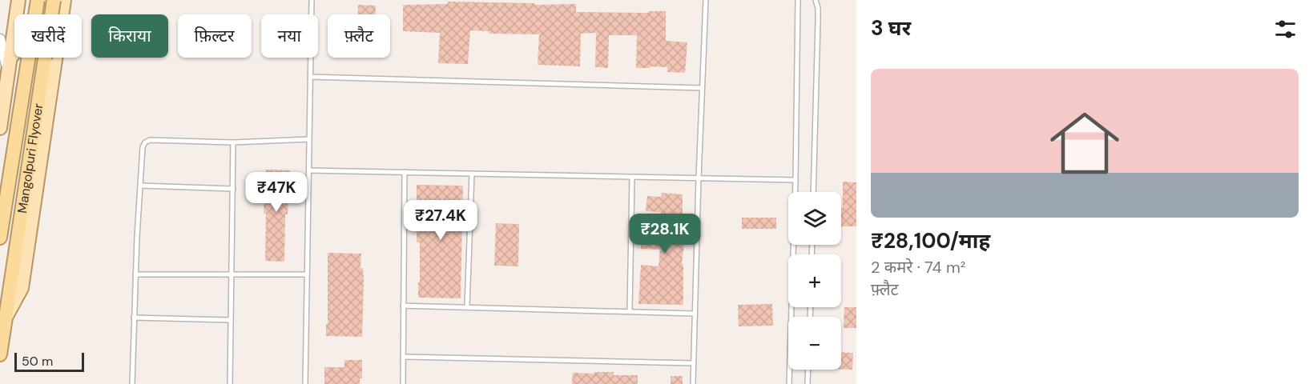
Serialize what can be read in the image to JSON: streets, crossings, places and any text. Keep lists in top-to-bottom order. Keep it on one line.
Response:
{"streets":{"highway":["Mangolpuri Flyover"]},"scale_bar":"50 m","page":{"heading":"3 घर","chip":["खरीदें","किराया","फ़िल्टर","नया","फ़्लैट"],"list":[{"name":"₹28,100/माह","note":"2 कमरे · 74 m² · फ़्लैट"}],"price":["₹47K","₹27.4K","₹28.1K"],"map_buttons":["+","−"],"scale":"50 m"}}
